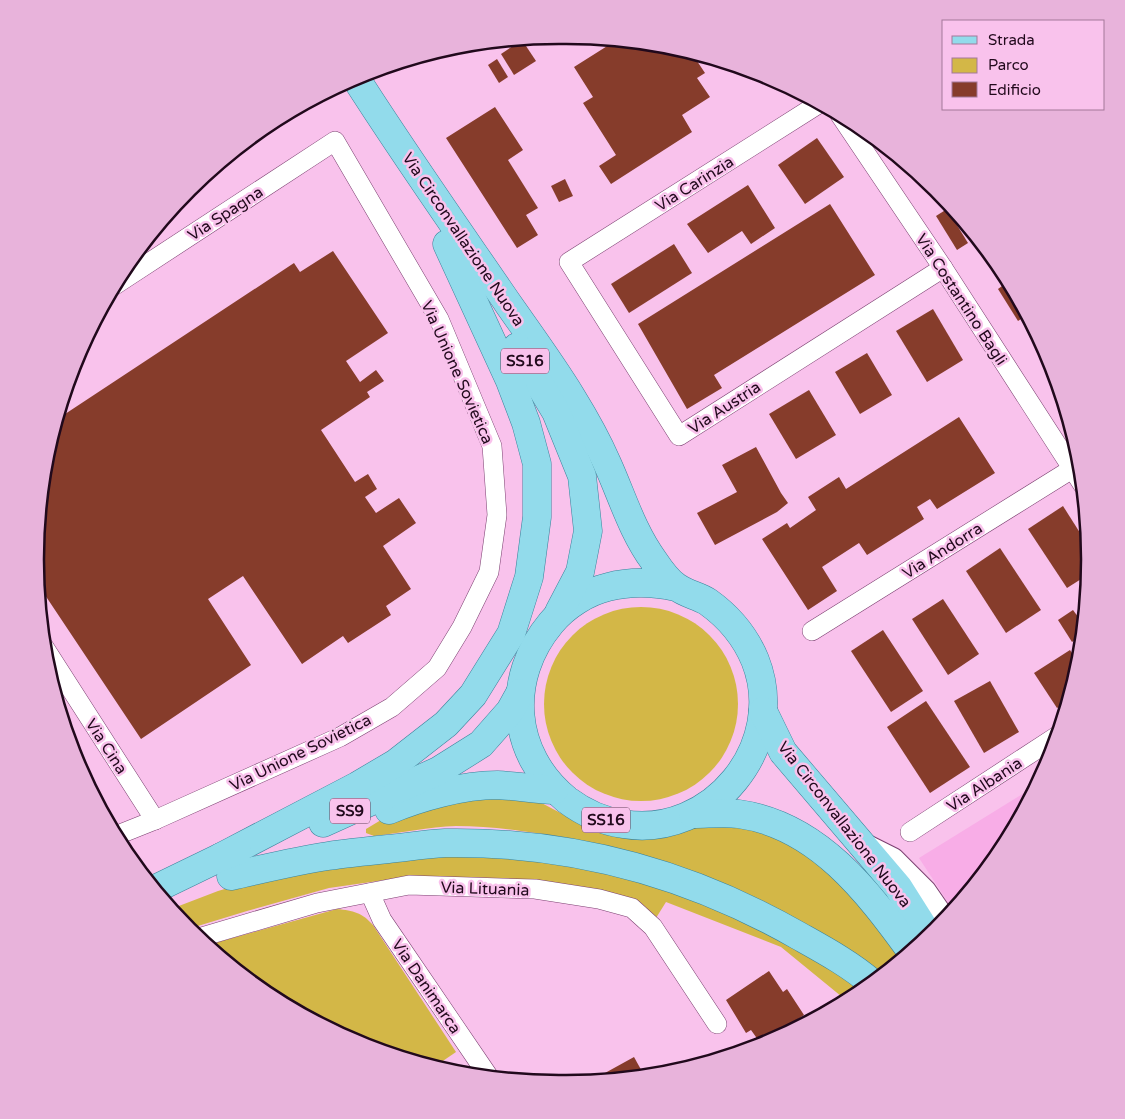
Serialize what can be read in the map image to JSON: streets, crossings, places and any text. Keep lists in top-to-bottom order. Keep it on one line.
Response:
{"streets":{"main road":["Via Circonvallazione Nuova","SS16","SS9"],"street":["Via Carinzia","Via Spagna","Via Costantino Bagli","Via Unione Sovietica","Via Austria","Via Andorra","Via Cina","Via Albania","Via Lituania","Via Danimarca"]},"crossings":[["Via Carinzia","Via Austria"],["Via Spagna","Via Unione Sovietica"],["Via Circonvallazione Nuova","SS16"],["Via Costantino Bagli","Via Austria"],["Via Costantino Bagli","Via Andorra"],["SS16","SS9"],["Via Unione Sovietica","Via Cina"],["Via Lituania","Via Danimarca"]],"legend":["Strada","Parco","Edificio"]}
